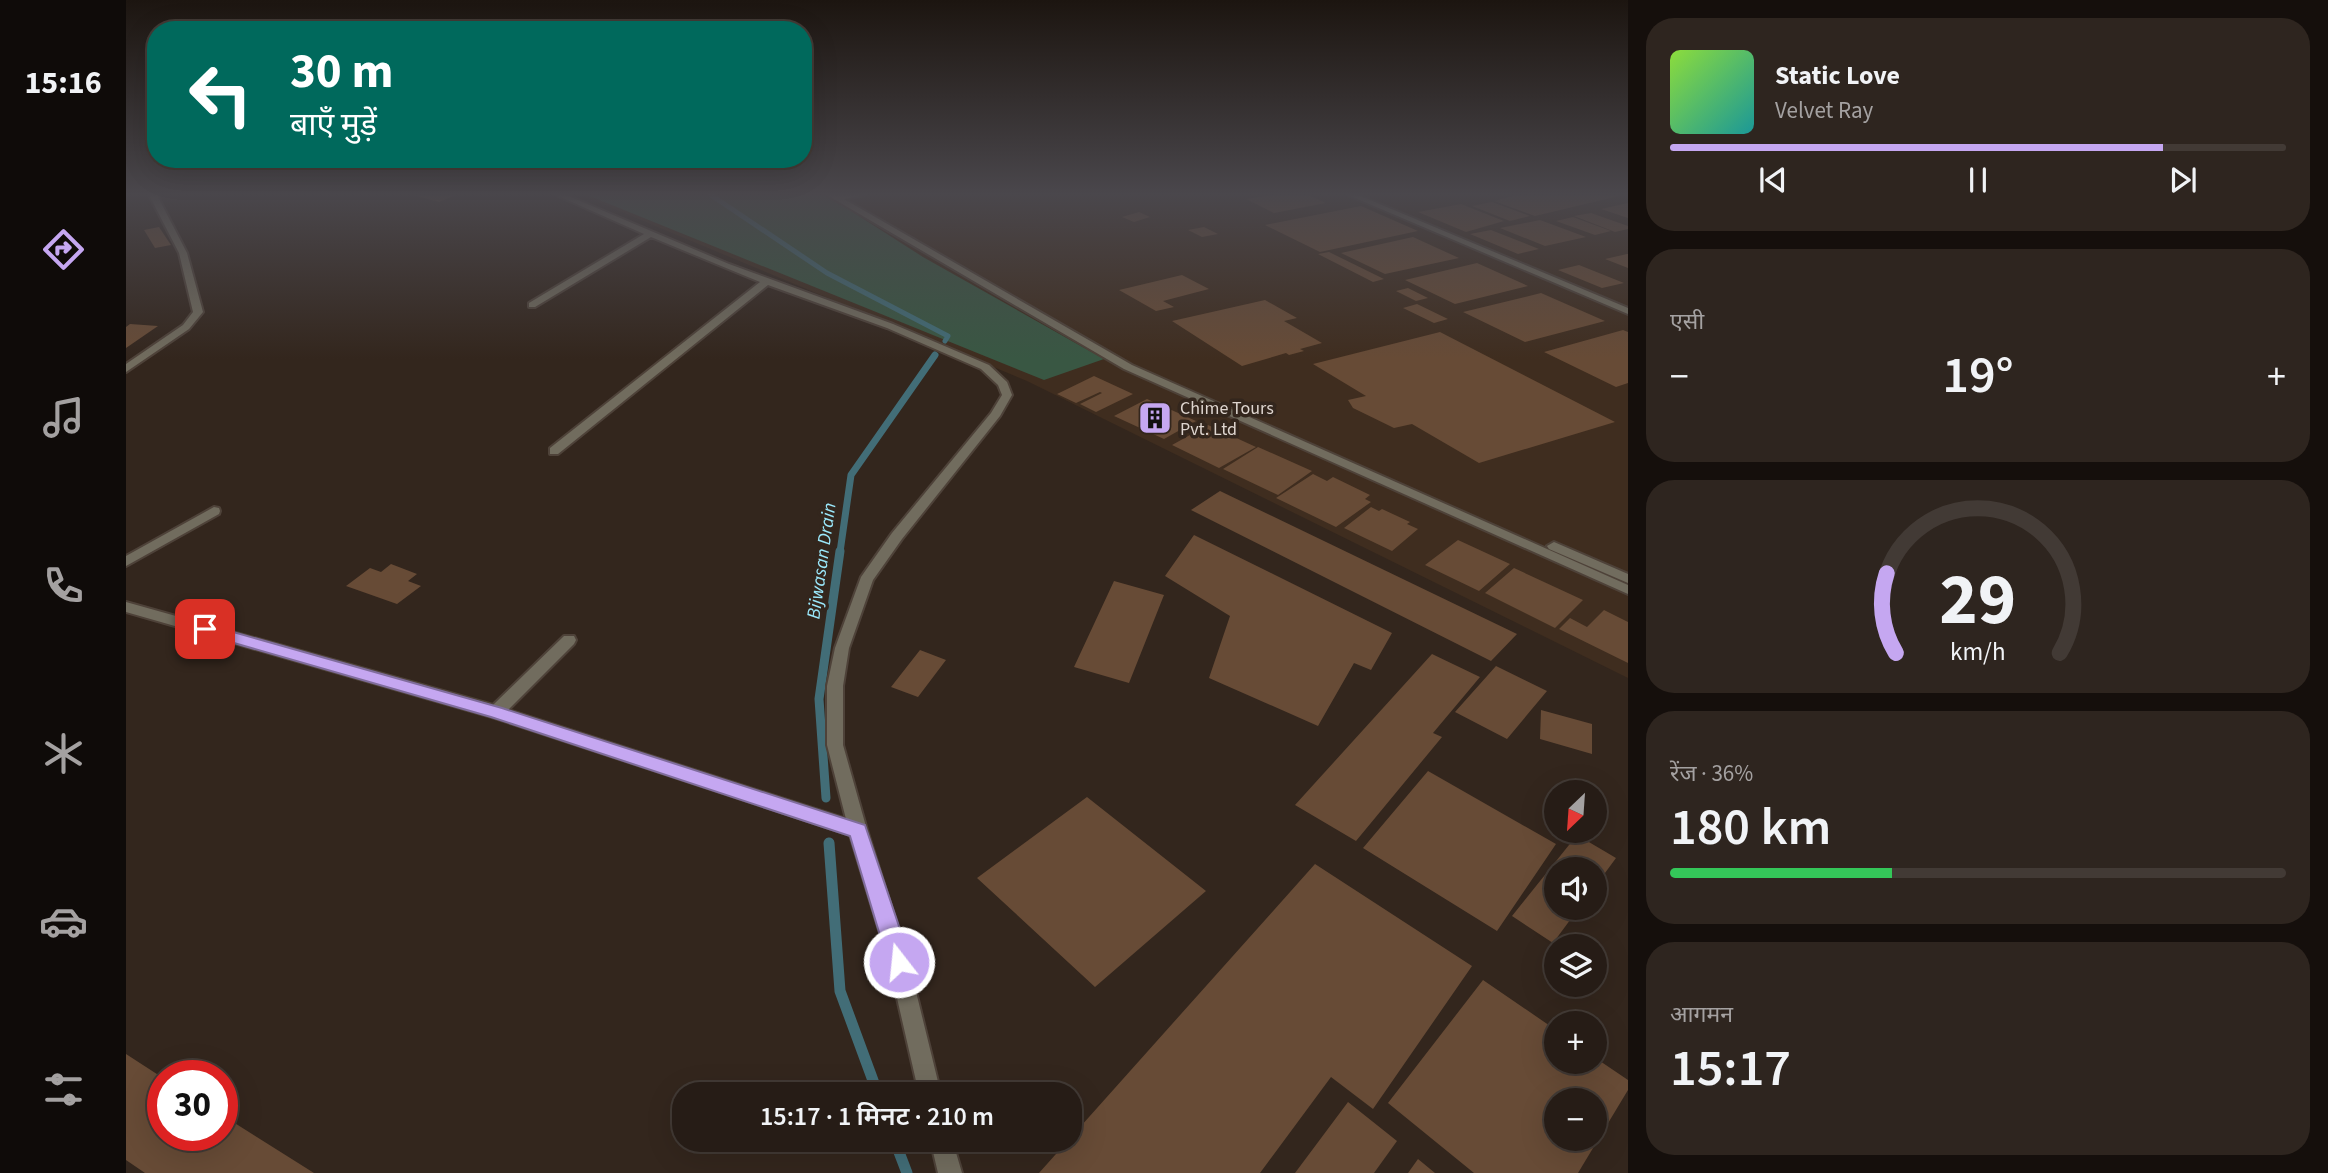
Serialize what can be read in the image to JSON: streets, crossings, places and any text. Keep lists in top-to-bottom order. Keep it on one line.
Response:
{"water":["Bijwasan Drain"],"places":{"building":["Chime Tours Pvt. Ltd"]},"north":"bottom left","page":{"tabs":"15:16","turn":["30 m","बाएँ मुड़ें"],"song":["Static Love","Velvet Ray"],"tile":["एसी",["रेंज · 36%","180 km"],["आगमन","15:17"]],"heat":["−","19°","+"],"map_buttons":["+","−"],"limit":"30","trip":"15:17 · 1 मिनट · 210 m","gauge":["29","km/h"]}}
